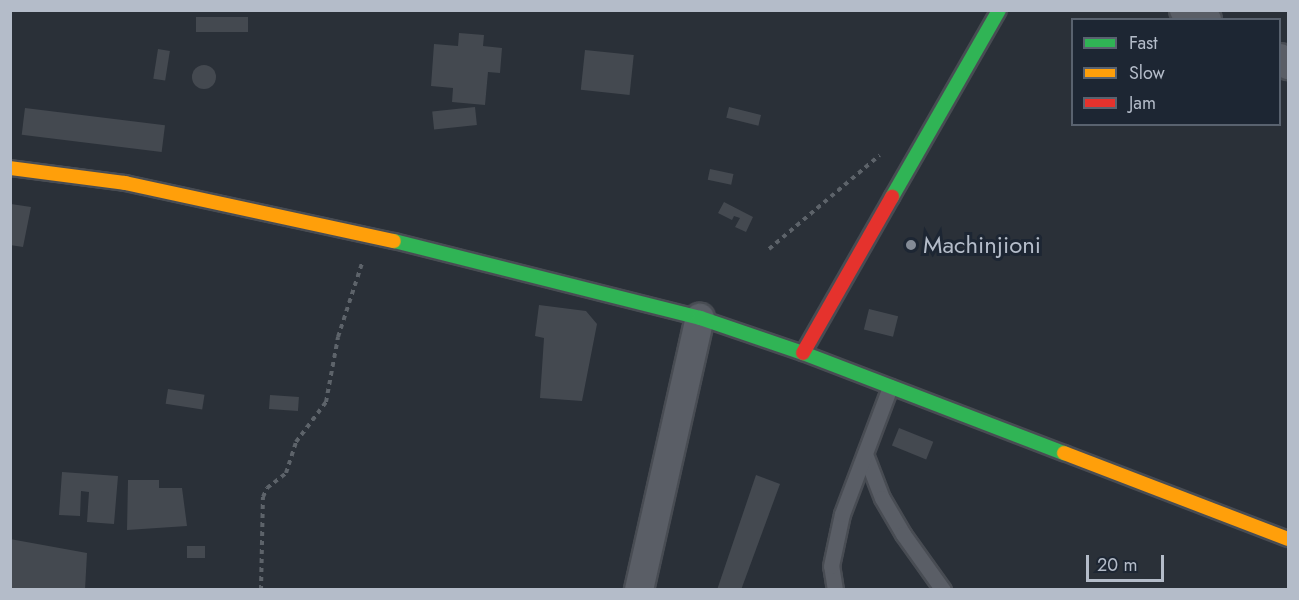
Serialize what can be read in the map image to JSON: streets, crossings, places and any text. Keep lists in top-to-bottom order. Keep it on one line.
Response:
{"places":["Machinjioni"],"legend":["Fast","Slow","Jam"],"scale_bar":"20 m"}
